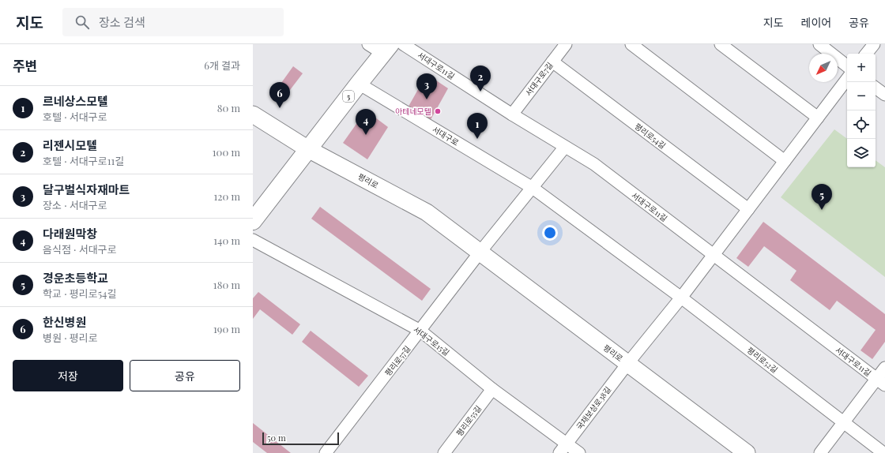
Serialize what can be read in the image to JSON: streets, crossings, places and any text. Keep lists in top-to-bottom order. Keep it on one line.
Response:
{"streets":{"main road":["5","평리로"],"street":["서대구로11길","서대구로7길","서대구로","평리로54길","서대구로15길","평리로52길","평리로57길","국채보상로38길","평리로55길"]},"crossings":[["서대구로11길","서대구로7길"],["서대구로7길","평리로54길"],["5","서대구로"],["5","평리로"],["평리로","평리로57길"],["평리로","국채보상로38길"],["서대구로15길","평리로57길"],["서대구로15길","국채보상로38길"],["서대구로15길","평리로55길"]],"places":["아테네모텔"],"scale_bar":"50 m","north":"bottom left","page":{"header":"지도","search":"장소 검색","nav":["지도","레이어","공유"],"heading":["주변","6개 결과"],"map_buttons":["+","−"],"pins":["2","3","6","4","1","5"],"list":[{"mark":"1","name":"르네상스모텔","note":"호텔 · 서대구로","value":"80 m"},{"mark":"2","name":"리젠시모텔","note":"호텔 · 서대구로11길","value":"100 m"},{"mark":"3","name":"달구벌식자재마트","note":"장소 · 서대구로","value":"120 m"},{"mark":"4","name":"다래원막창","note":"음식점 · 서대구로","value":"140 m"},{"mark":"5","name":"경운초등학교","note":"학교 · 평리로54길","value":"180 m"},{"mark":"6","name":"한신병원","note":"병원 · 평리로","value":"190 m"}],"buttons":["저장","공유"],"scale":"50 m"}}
